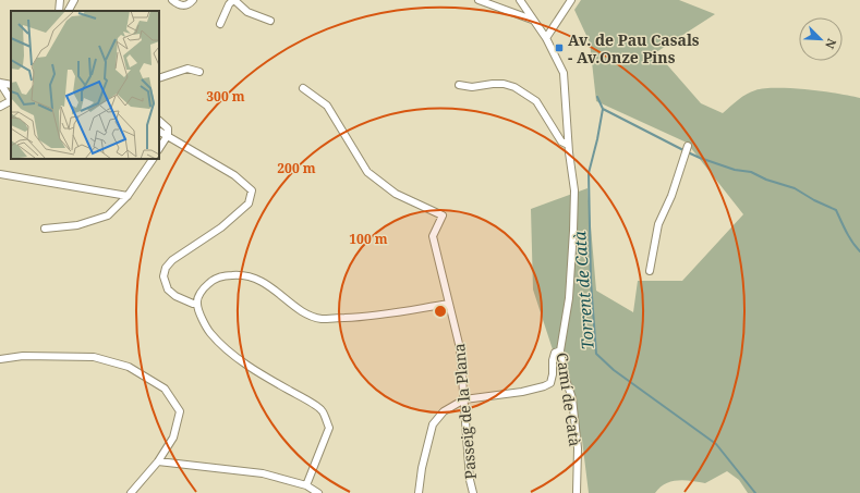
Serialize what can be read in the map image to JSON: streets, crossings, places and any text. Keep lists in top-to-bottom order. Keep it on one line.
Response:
{"streets":{"street":["Camí de Catà","Passeig de la Plana"]},"water":["Torrent de Catà"],"places":{"transit":["Av. de Pau Casals - Av.Onze Pins"]},"north":"bottom right","rings":["300 m","200 m","100 m"]}
